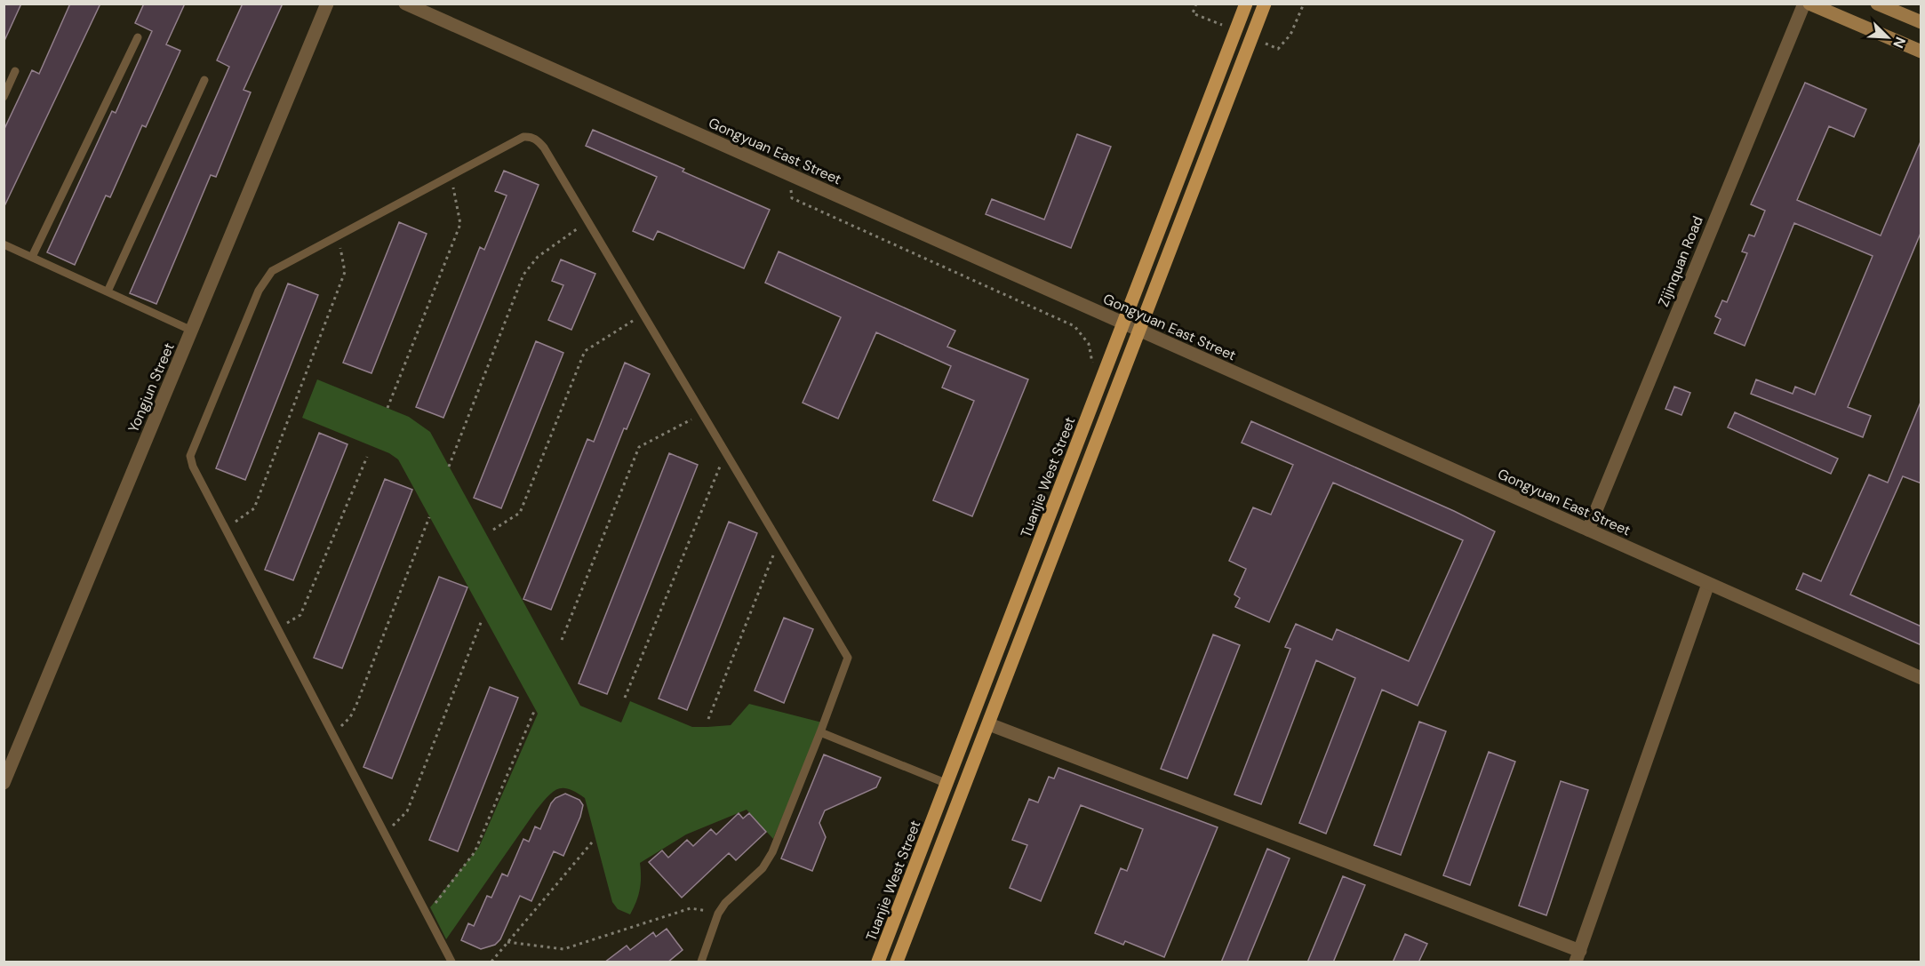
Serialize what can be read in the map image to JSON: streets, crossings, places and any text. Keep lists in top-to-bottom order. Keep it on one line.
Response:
{"streets":{"main road":["Tuanjie West Street"],"street":["Gongyuan East Street","Zijinquan Road","Yongjun Street"]},"crossings":[["Gongyuan East Street","Zijinquan Road"],["Gongyuan East Street","Tuanjie West Street"]],"north":"bottom right"}
